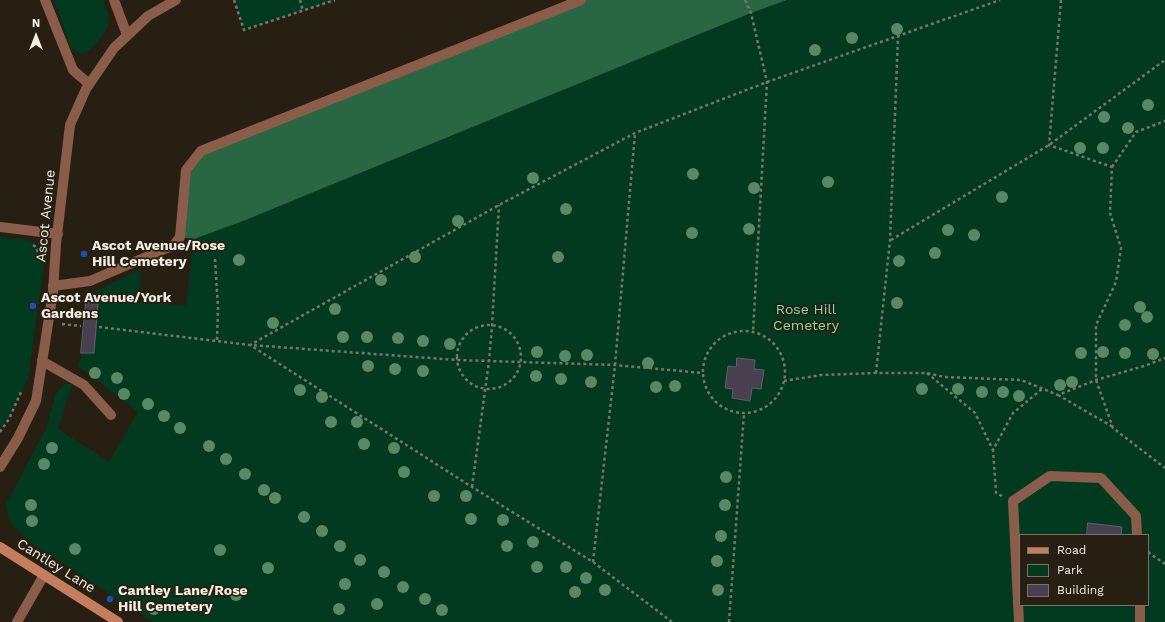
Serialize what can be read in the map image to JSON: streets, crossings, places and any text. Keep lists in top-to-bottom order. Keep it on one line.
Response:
{"streets":{"main road":["Cantley Lane"],"street":["Ascot Avenue"]},"parks":["Rose Hill Cemetery"],"places":["Ascot Avenue/Rose Hill Cemetery","Ascot Avenue/York Gardens","Cantley Lane/Rose Hill Cemetery"],"legend":["Road","Park","Building"],"north":"top"}
